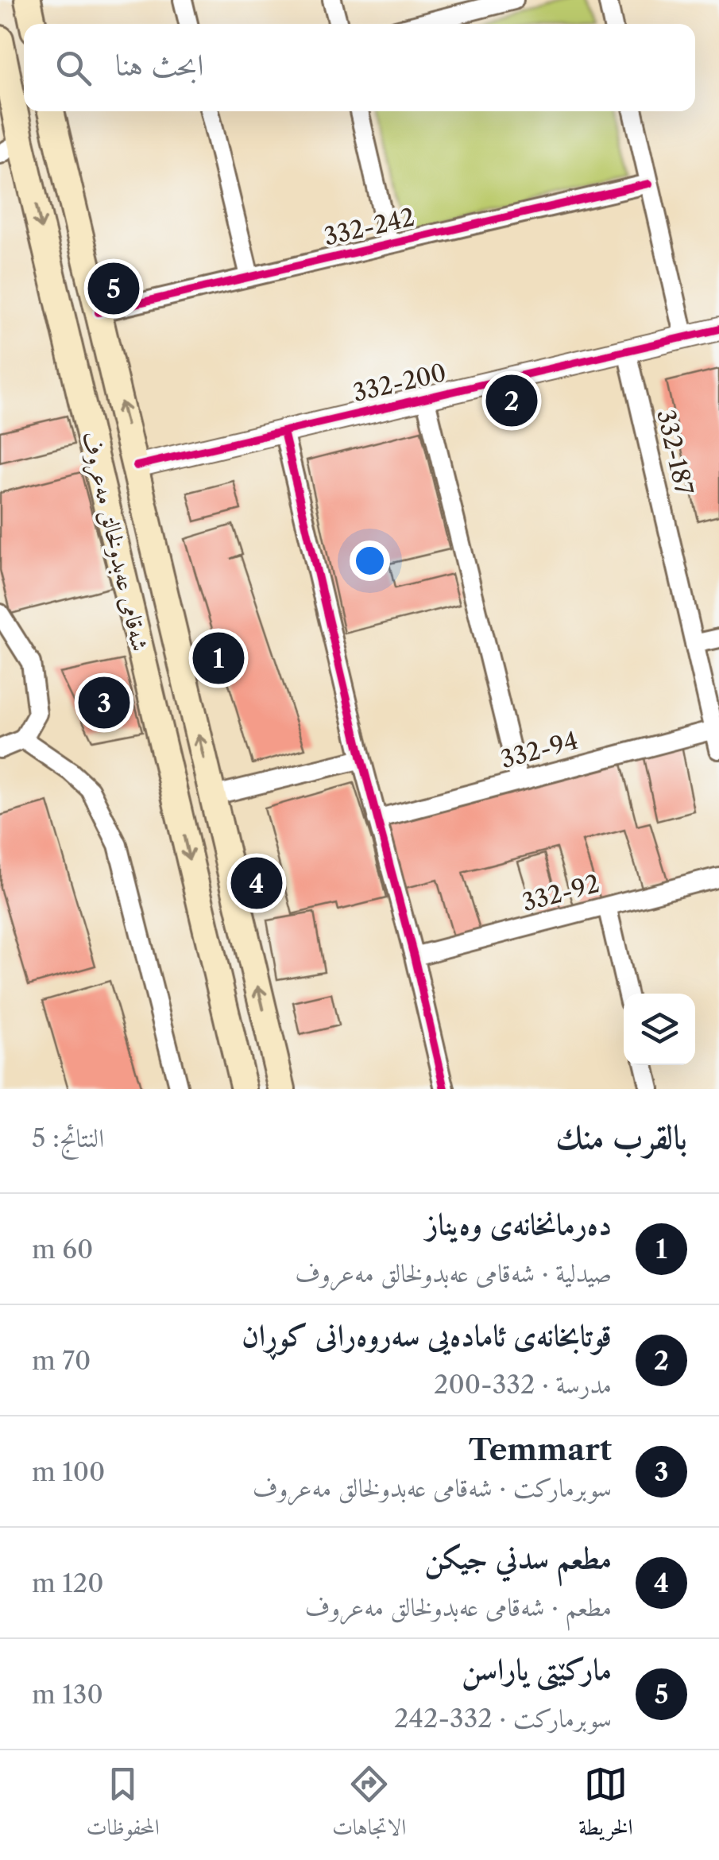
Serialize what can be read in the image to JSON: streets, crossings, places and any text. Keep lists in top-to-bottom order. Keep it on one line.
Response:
{"streets":{"main road":["شەقامی عەبدولخالق مەعروف"],"street":["332-242","332-200","332-187","332-94","332-92"]},"crossings":[["332-242","شەقامی عەبدولخالق مەعروف"],["332-200","332-187"],["332-200","شەقامی عەبدولخالق مەعروف"],["332-187","332-94"]],"page":{"search":"ابحث هنا","pins":["5","2","1","3","4"],"heading":["بالقرب منك","النتائج: 5"],"list":[{"mark":"1","name":"دەرمانخانەی وەیناز","note":"صيدلية · شەقامی عەبدولخالق مەعروف","value":"60 m"},{"mark":"2","name":"قوتابخانەی ئامادەیی سەروەرانی کوڕان","note":"مدرسة · 332-200","value":"70 m"},{"mark":"3","name":"Temmart","note":"سوبرماركت · شەقامی عەبدولخالق مەعروف","value":"100 m"},{"mark":"4","name":"مطعم سدني جيكن","note":"مطعم · شەقامی عەبدولخالق مەعروف","value":"120 m"},{"mark":"5","name":"مارکێتی یاراسن","note":"سوبرماركت · 332-242","value":"130 m"}],"nav":["الخريطة","الاتجاهات","المحفوظات"]}}
